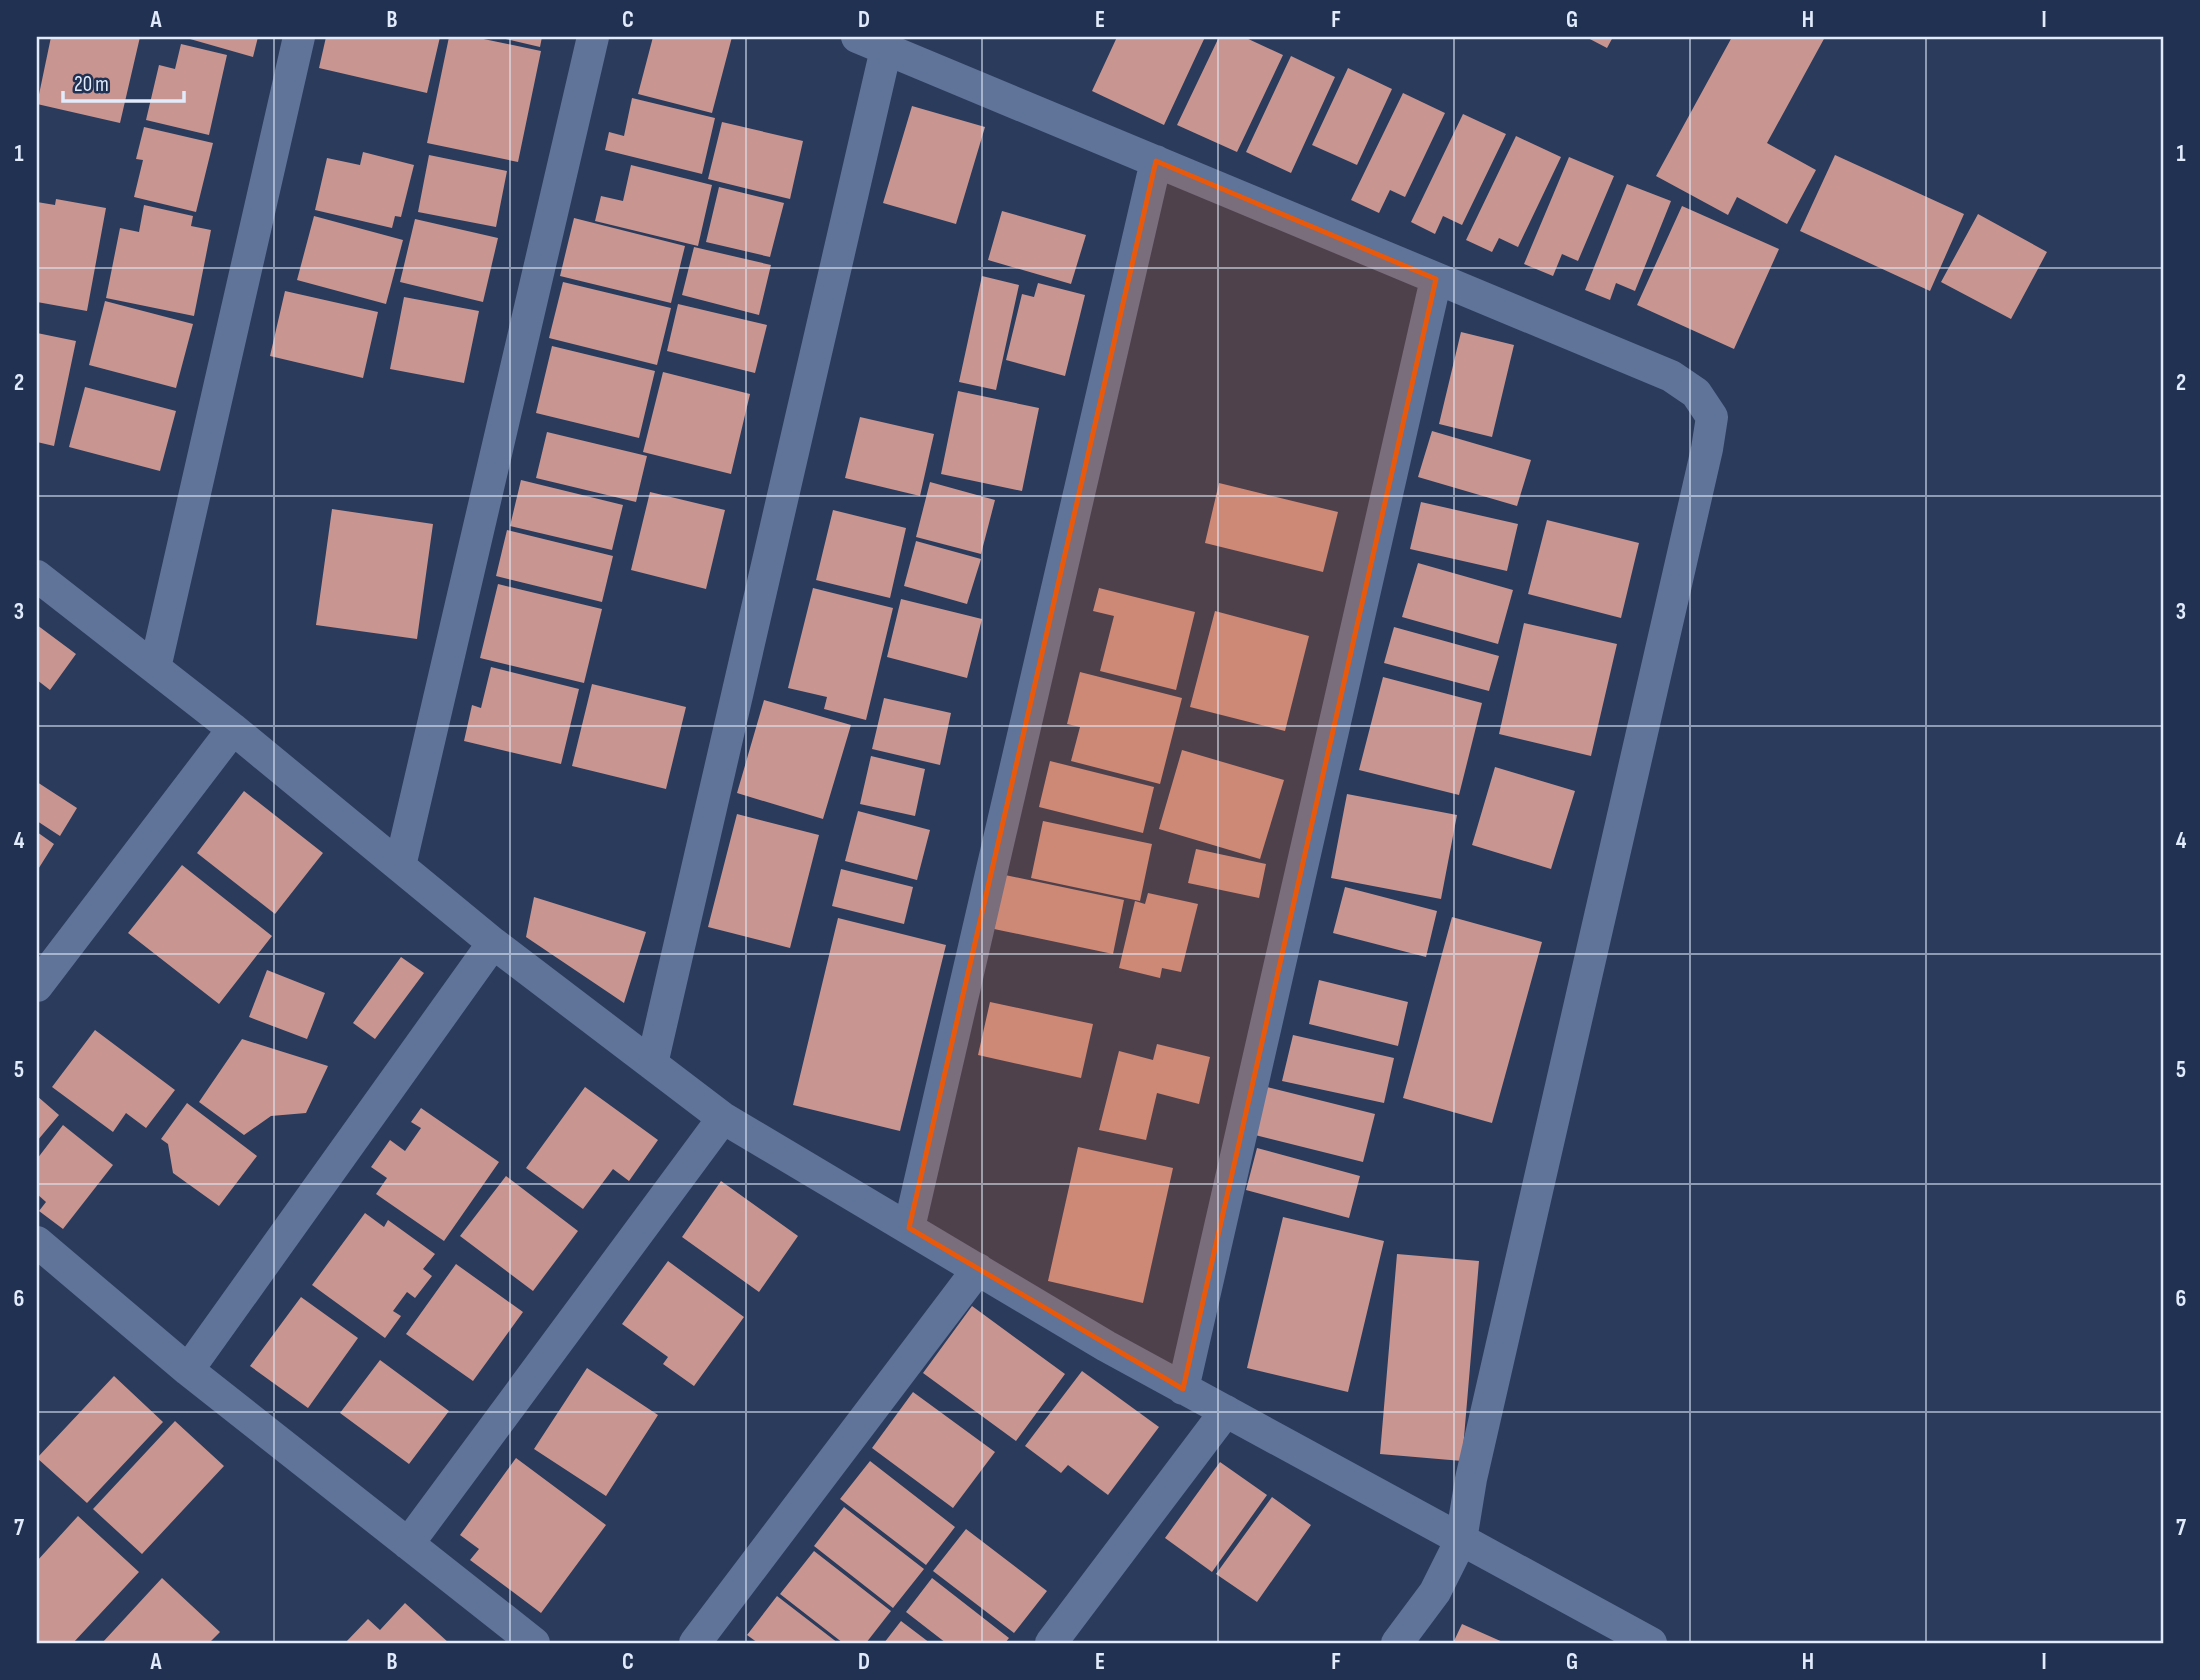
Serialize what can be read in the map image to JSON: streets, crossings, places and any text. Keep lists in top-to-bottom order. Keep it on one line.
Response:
{"scale_bar":"20 m","grid":{"columns":["A","B","C","D","E","F","G","H","I"],"rows":["1","2","3","4","5","6","7"]}}
